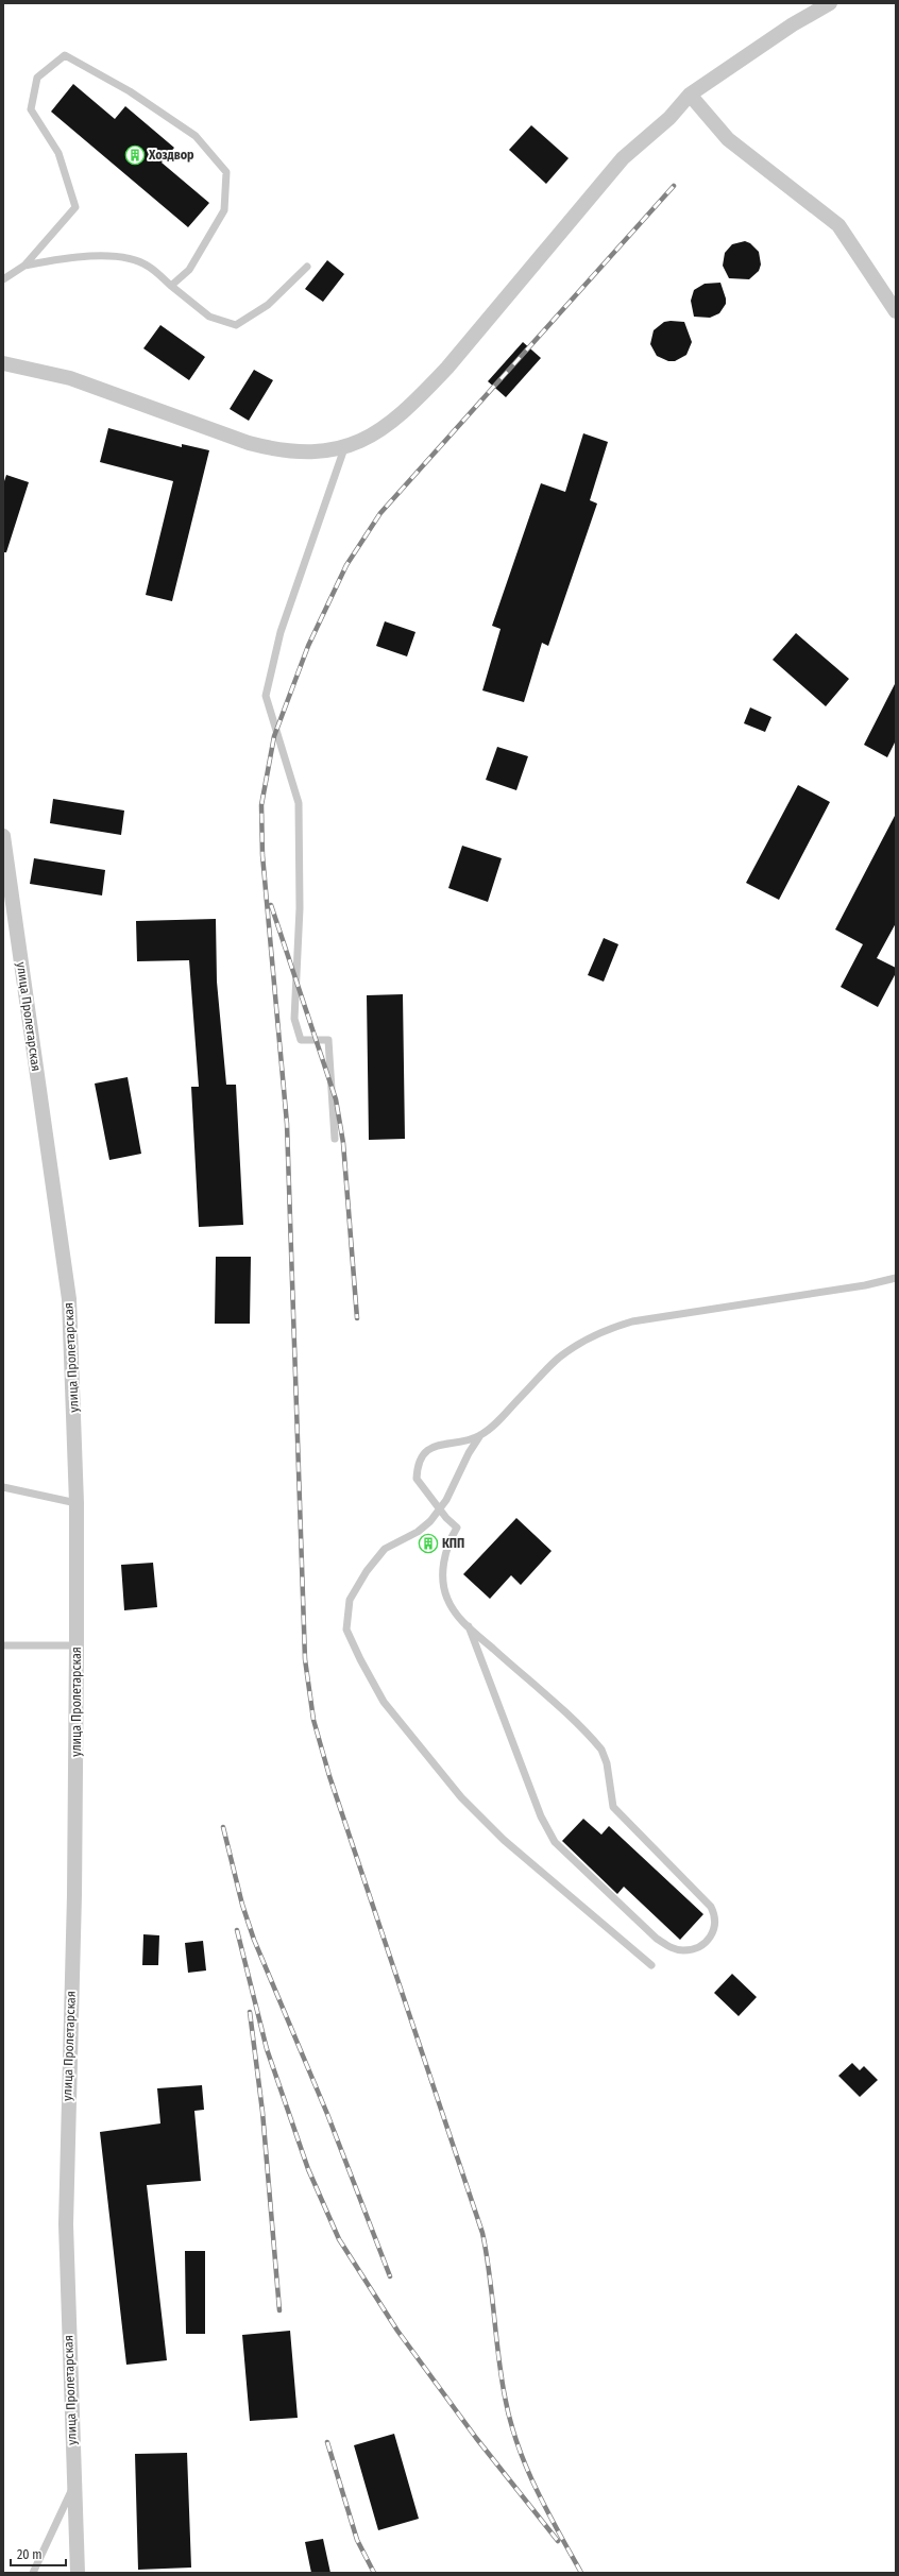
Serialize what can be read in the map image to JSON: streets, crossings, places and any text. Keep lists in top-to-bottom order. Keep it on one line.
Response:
{"streets":{"street":["улица Пролетарская"]},"places":{"building":["Хоздвор","КПП"]},"scale_bar":"20 m"}
